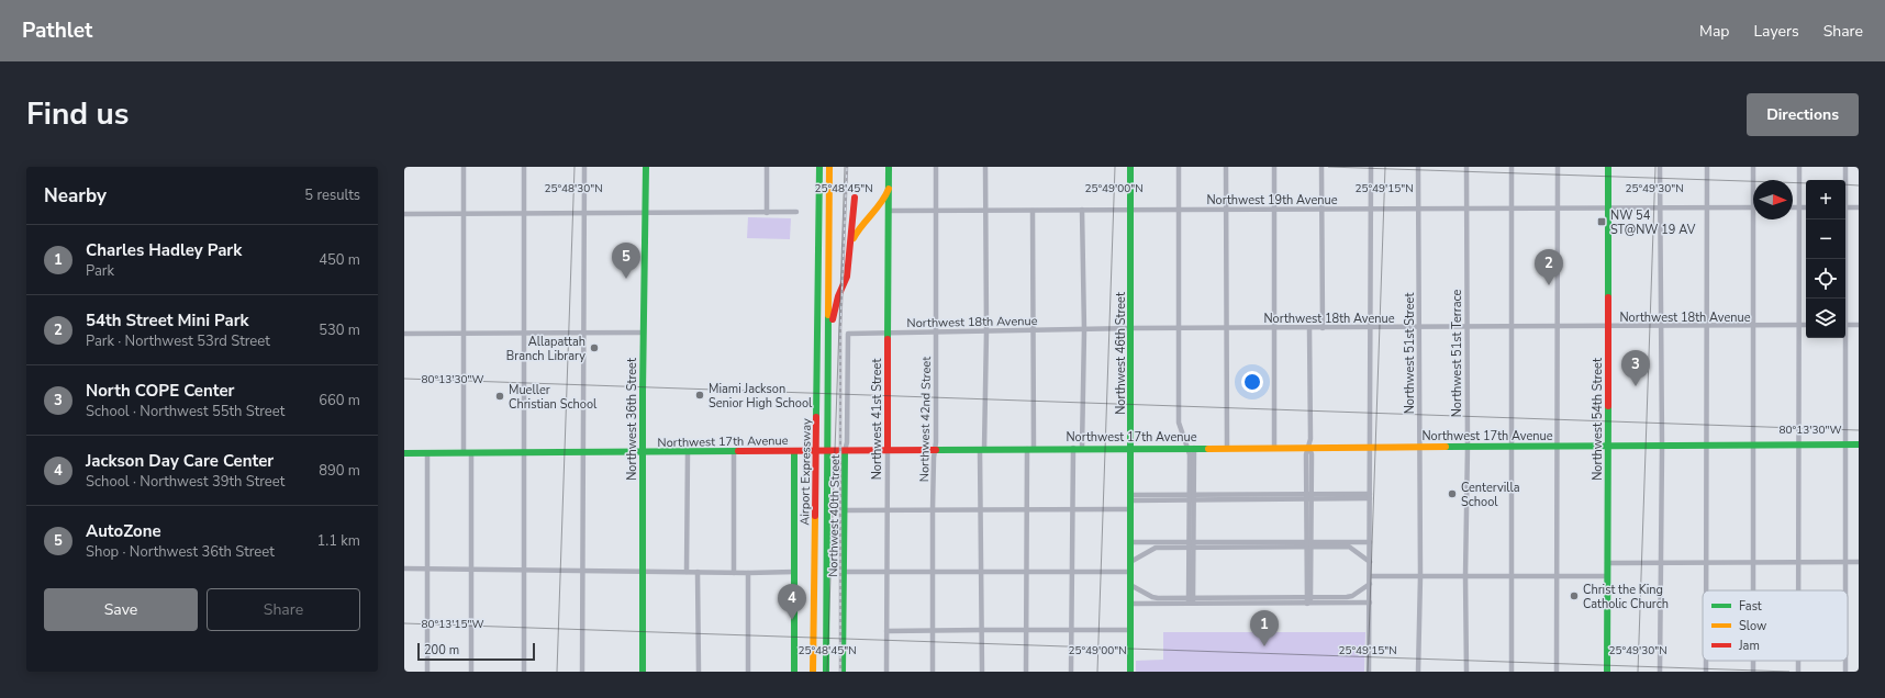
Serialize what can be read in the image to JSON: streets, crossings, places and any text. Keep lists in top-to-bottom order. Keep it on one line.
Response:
{"streets":{"main road":["Northwest 46th Street","Northwest 36th Street","Northwest 41st Street","Northwest 54th Street","Northwest 17th Avenue","Airport Expressway","Northwest 40th Street"],"street":["Northwest 19th Avenue","Northwest 18th Avenue","Northwest 51st Street","Northwest 51st Terrace","Northwest 42nd Street"]},"crossings":[["Northwest 19th Avenue","Northwest 46th Street"],["Northwest 19th Avenue","Northwest 51st Street"],["Northwest 19th Avenue","Northwest 51st Terrace"],["Northwest 19th Avenue","Northwest 41st Street"],["Northwest 19th Avenue","Northwest 42nd Street"],["Northwest 19th Avenue","Northwest 54th Street"],["Northwest 18th Avenue","Northwest 46th Street"],["Northwest 18th Avenue","Northwest 51st Street"],["Northwest 18th Avenue","Northwest 51st Terrace"],["Northwest 18th Avenue","Northwest 41st Street"],["Northwest 18th Avenue","Northwest 42nd Street"],["Northwest 18th Avenue","Northwest 54th Street"],["Northwest 18th Avenue","Northwest 40th Street"],["Northwest 46th Street","Northwest 17th Avenue"],["Northwest 51st Street","Northwest 17th Avenue"],["Northwest 51st Terrace","Northwest 17th Avenue"],["Northwest 36th Street","Northwest 17th Avenue"],["Northwest 41st Street","Northwest 17th Avenue"],["Northwest 42nd Street","Northwest 17th Avenue"],["Northwest 54th Street","Northwest 17th Avenue"],["Northwest 17th Avenue","Northwest 40th Street"]],"places":{"transit":["NW 54 ST@NW 19 AV"],"other":["Allapattah Branch Library","Miami Jackson Senior High School","Mueller Christian School","Centervilla School","Christ the King Catholic Church"]},"legend":["Fast","Slow","Jam"],"scale_bar":"200 m","north":"right","page":{"header":"Pathlet","nav":["Map","Layers","Share"],"title":"Find us","buttons":["Directions",["Save","Share"]],"heading":["Nearby","5 results"],"map_buttons":["+","−"],"list":[{"mark":"1","name":"Charles Hadley Park","note":"Park","value":"450 m"},{"mark":"2","name":"54th Street Mini Park","note":"Park · Northwest 53rd Street","value":"530 m"},{"mark":"3","name":"North COPE Center","note":"School · Northwest 55th Street","value":"660 m"},{"mark":"4","name":"Jackson Day Care Center","note":"School · Northwest 39th Street","value":"890 m"},{"mark":"5","name":"AutoZone","note":"Shop · Northwest 36th Street","value":"1.1 km"}],"pins":["5","2","3","4","1"],"scale":"200 m"},"coordinates":["25°48'30\"N","25°48'45\"N","25°49'00\"N","25°49'15\"N","25°49'30\"N","80°13'30\"W","80°13'15\"W"]}
